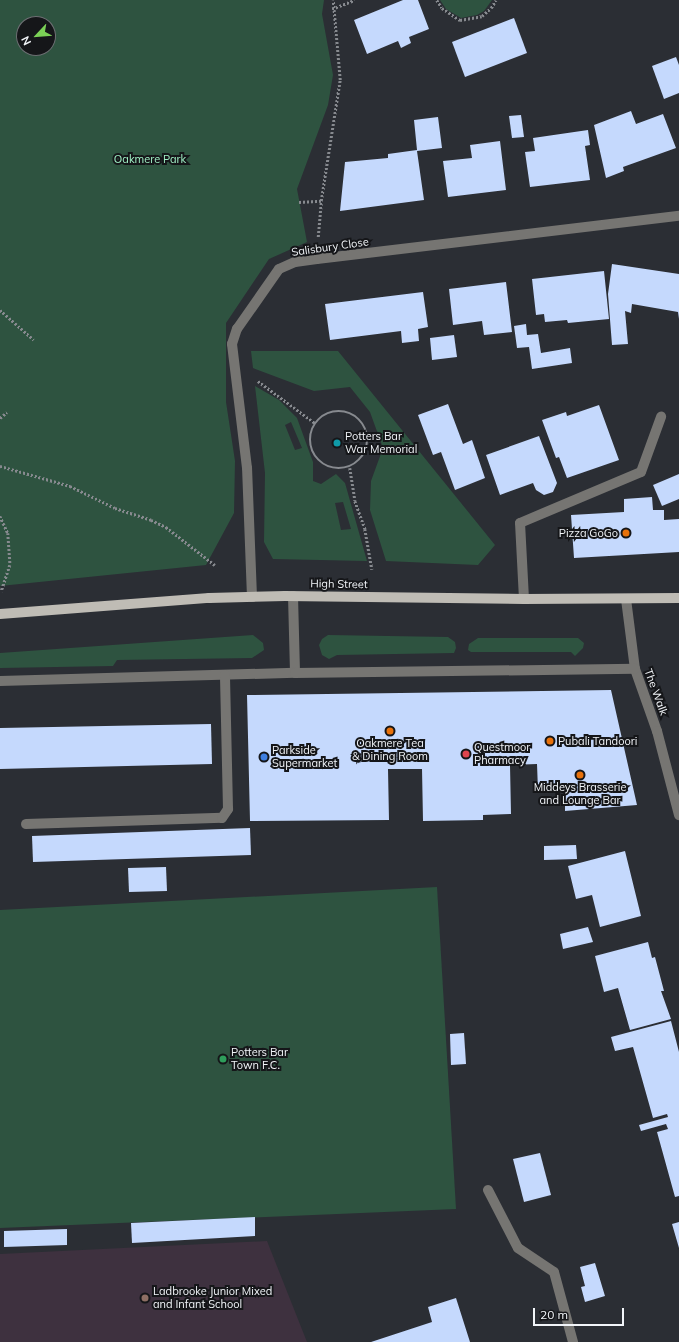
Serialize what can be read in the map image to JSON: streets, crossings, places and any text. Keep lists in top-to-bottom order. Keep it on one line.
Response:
{"streets":{"main road":["High Street"],"street":["Salisbury Close","The Walk"]},"crossings":[["Salisbury Close","High Street"],["High Street","The Walk"]],"parks":["Oakmere Park"],"places":["Potters Bar War Memorial","Pizza GoGo","Oakmere Tea & Dining Room","Pubali Tandoori","Questmoor Pharmacy","Parkside Supermarket","Middeys Brasserie and Lounge Bar","Potters Bar Town F.C.","Ladbrooke Junior Mixed and Infant School"],"scale_bar":"20 m","north":"bottom left"}
